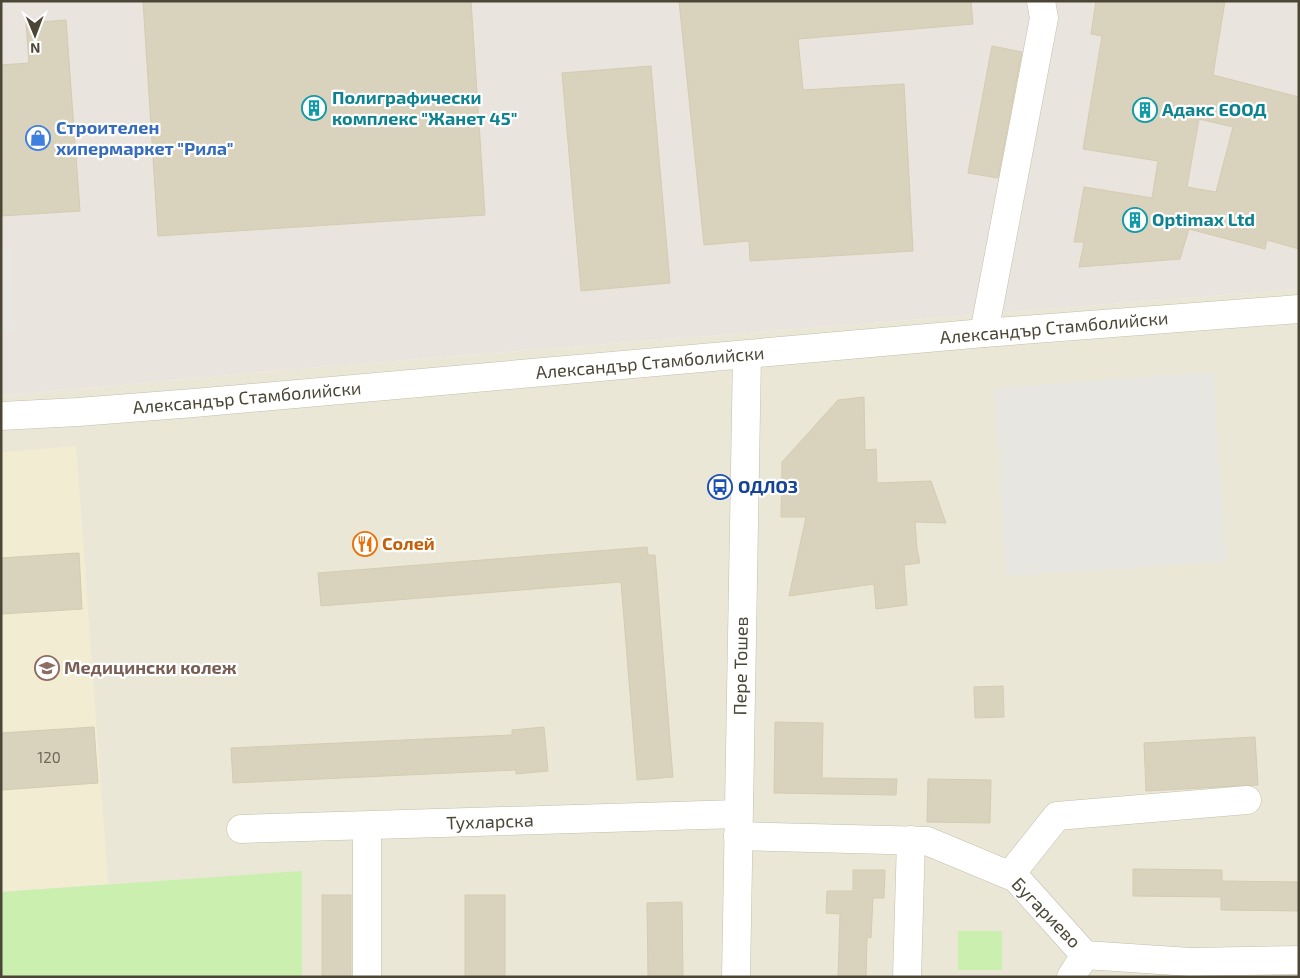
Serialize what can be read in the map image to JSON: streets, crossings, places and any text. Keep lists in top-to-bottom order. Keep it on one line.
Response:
{"streets":{"street":["Александър Стамболийски","Пере Тошев","Тухларска","Бугариево"]},"crossings":[["Александър Стамболийски","Пере Тошев"],["Пере Тошев","Тухларска"],["Пере Тошев","Бугариево"],["Тухларска","Бугариево"]],"places":{"building":["Полиграфически комплекс \"Жанет 45\"","Адакс ЕООД","Optimax Ltd"],"shop":["Строителен хипермаркет \"Рила\""],"bus stop":["ОДЛОЗ"],"restaurant":["Солей"],"school or university":["Медицински колеж"]},"house_numbers":["120"],"north":"bottom"}
